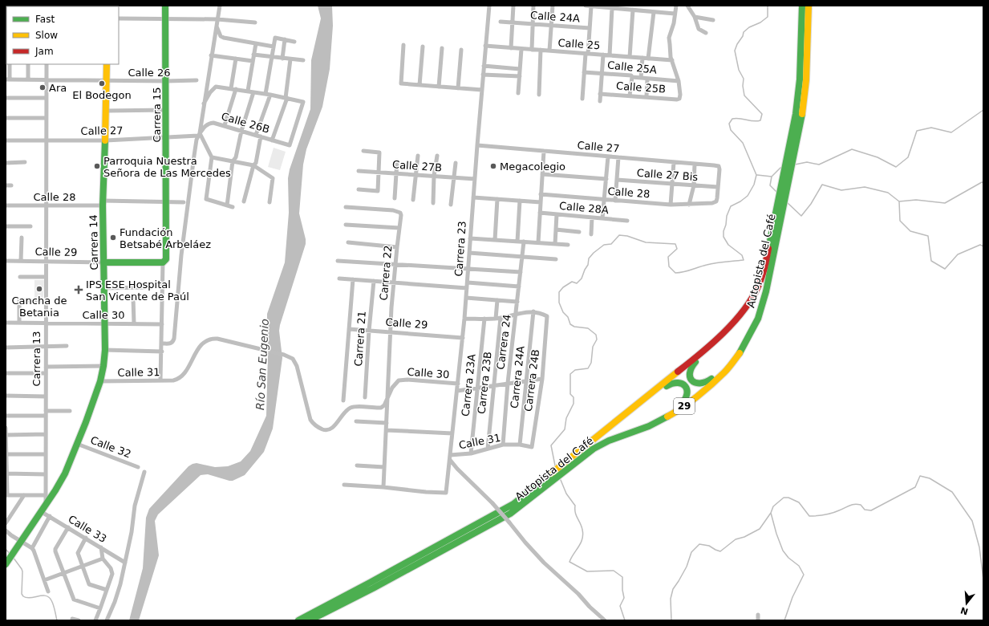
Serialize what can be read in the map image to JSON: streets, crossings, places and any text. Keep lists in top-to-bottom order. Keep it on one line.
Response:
{"streets":{"main road":["Carrera 15","Carrera 14","Calle 29","Autopista del Café","29"],"street":["Calle 24A","Calle 25","Calle 25A","Calle 26","Calle 25B","Calle 26B","Calle 27","Calle 27B","Calle 27 Bis","Calle 28","Calle 28A","Carrera 23","Carrera 22","Calle 30","Carrera 21","Carrera 24","Carrera 13","Calle 31","Carrera 24A","Carrera 24B","Carrera 23B","Carrera 23A","Calle 32","Calle 33"]},"crossings":[["Calle 25","Carrera 23"],["Calle 25A","Calle 25B"],["Calle 26","Carrera 15"],["Calle 26","Carrera 14"],["Calle 26","Carrera 13"],["Carrera 15","Calle 27"],["Carrera 15","Calle 28"],["Carrera 15","Calle 29"],["Carrera 15","Calle 30"],["Carrera 15","Calle 31"],["Calle 26B","Calle 27"],["Calle 27","Calle 27 Bis"],["Calle 27","Calle 28"],["Calle 27","Carrera 14"],["Calle 27","Carrera 23"],["Calle 27","Carrera 13"],["Calle 27B","Carrera 23"],["Calle 27 Bis","Calle 28"],["Calle 28","Carrera 14"],["Calle 28","Carrera 13"],["Carrera 14","Calle 29"],["Carrera 14","Calle 30"],["Carrera 14","Carrera 13"],["Carrera 14","Calle 31"],["Carrera 14","Calle 32"],["Carrera 23","Calle 29"],["Carrera 23","Carrera 22"],["Carrera 23","Calle 30"],["Carrera 23","Calle 31"],["Calle 29","Carrera 22"],["Calle 29","Carrera 21"],["Calle 29","Carrera 13"],["Carrera 22","Calle 30"],["Carrera 22","Calle 31"],["Calle 30","Carrera 24"],["Calle 30","Carrera 13"],["Calle 30","Calle 31"],["Calle 30","Carrera 24A"],["Calle 30","Carrera 24B"],["Calle 30","Carrera 23B"],["Calle 30","Carrera 23A"],["Carrera 24","Calle 31"],["Calle 31","Carrera 24A"],["Calle 31","Carrera 24B"],["Calle 31","Carrera 23B"],["Calle 31","Carrera 23A"],["Carrera 24A","Carrera 24B"]],"water":["Río San Eugenio"],"places":{"other":["El Bodegon","Ara","Parroquia Nuestra Señora de Las Mercedes","Megacolegio","Fundación Betsabé Arbeláez","Cancha de Betania"],"health":["IPS ESE Hospital San Vicente de Paúl"]},"legend":["Fast","Slow","Jam"],"north":"bottom"}
